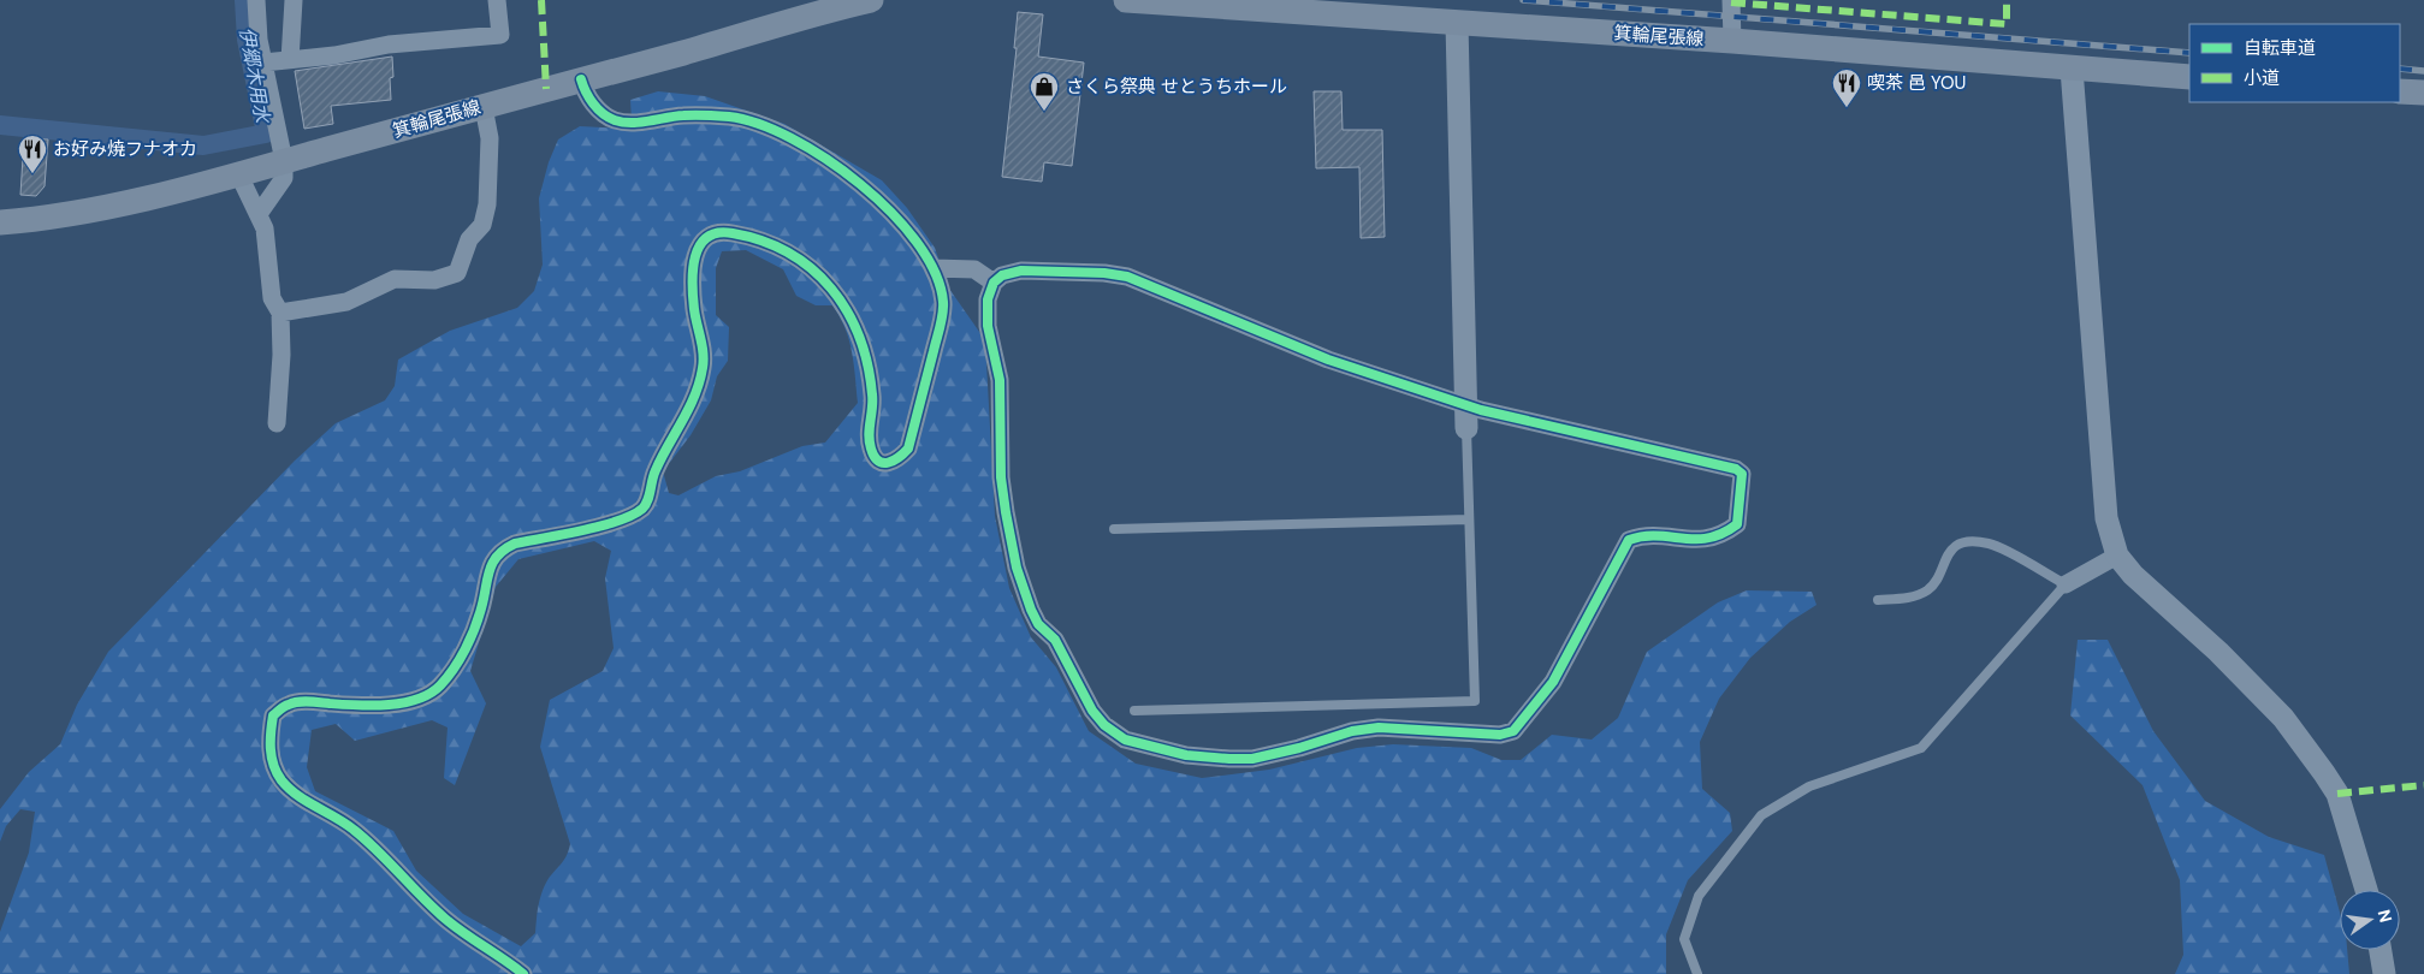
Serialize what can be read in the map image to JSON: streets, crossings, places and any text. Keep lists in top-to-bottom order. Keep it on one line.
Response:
{"streets":{"main road":["箕輪尾張線"]},"water":["伊郷木用水"],"places":{"restaurant":["喫茶 邑 YOU","お好み焼フナオカ"],"shop":["さくら祭典 せとうちホール"]},"legend":["自転車道","小道"],"north":"right"}
